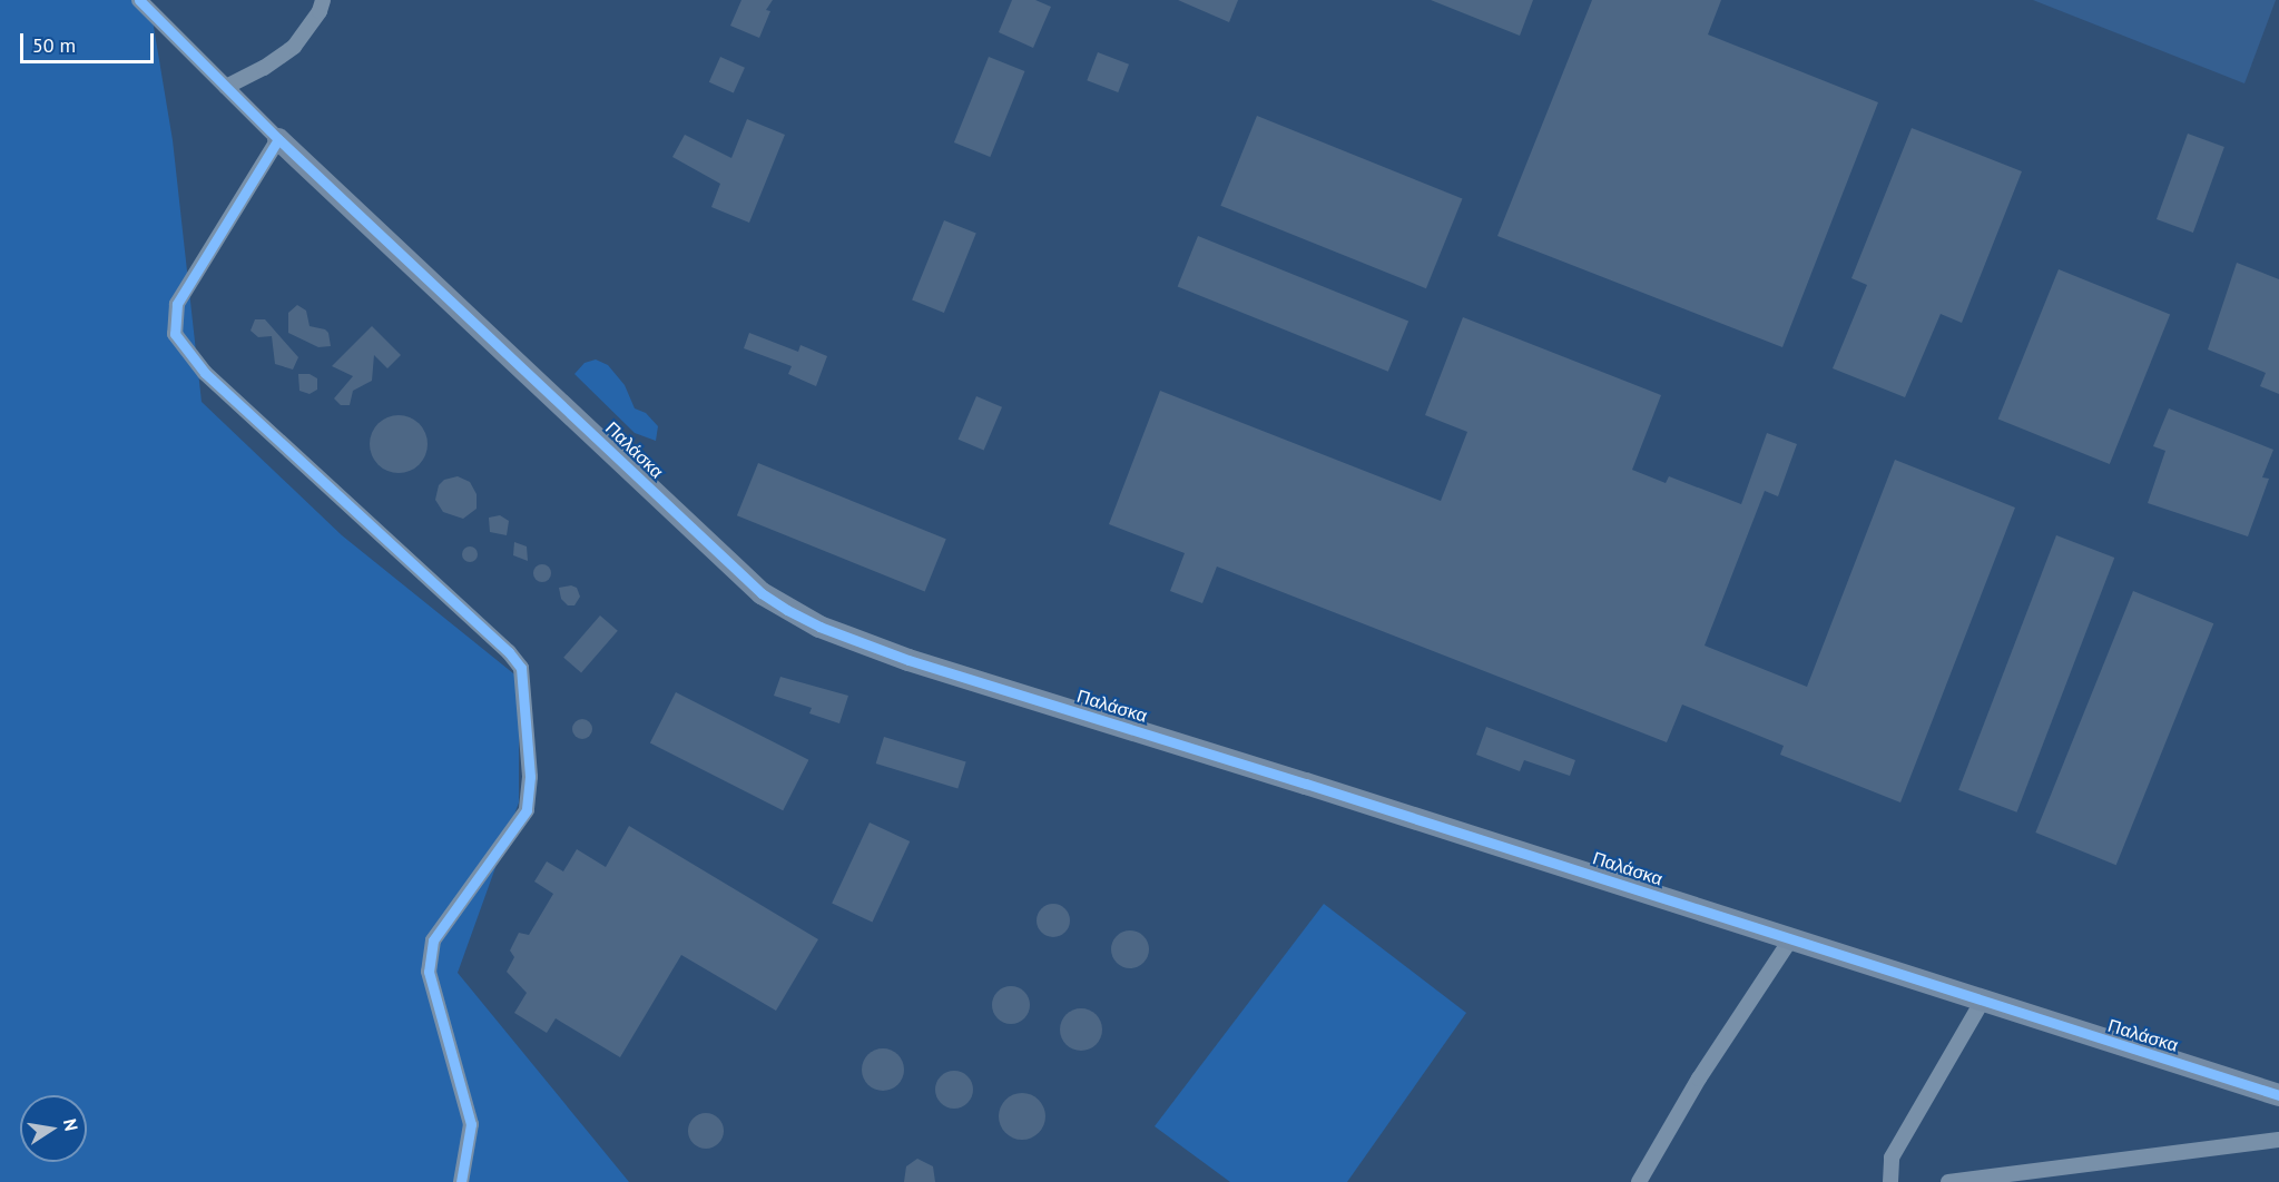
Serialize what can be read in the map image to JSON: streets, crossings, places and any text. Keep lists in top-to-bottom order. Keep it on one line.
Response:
{"streets":{"street":["Παλάσκα"]},"scale_bar":"50 m","north":"right"}
